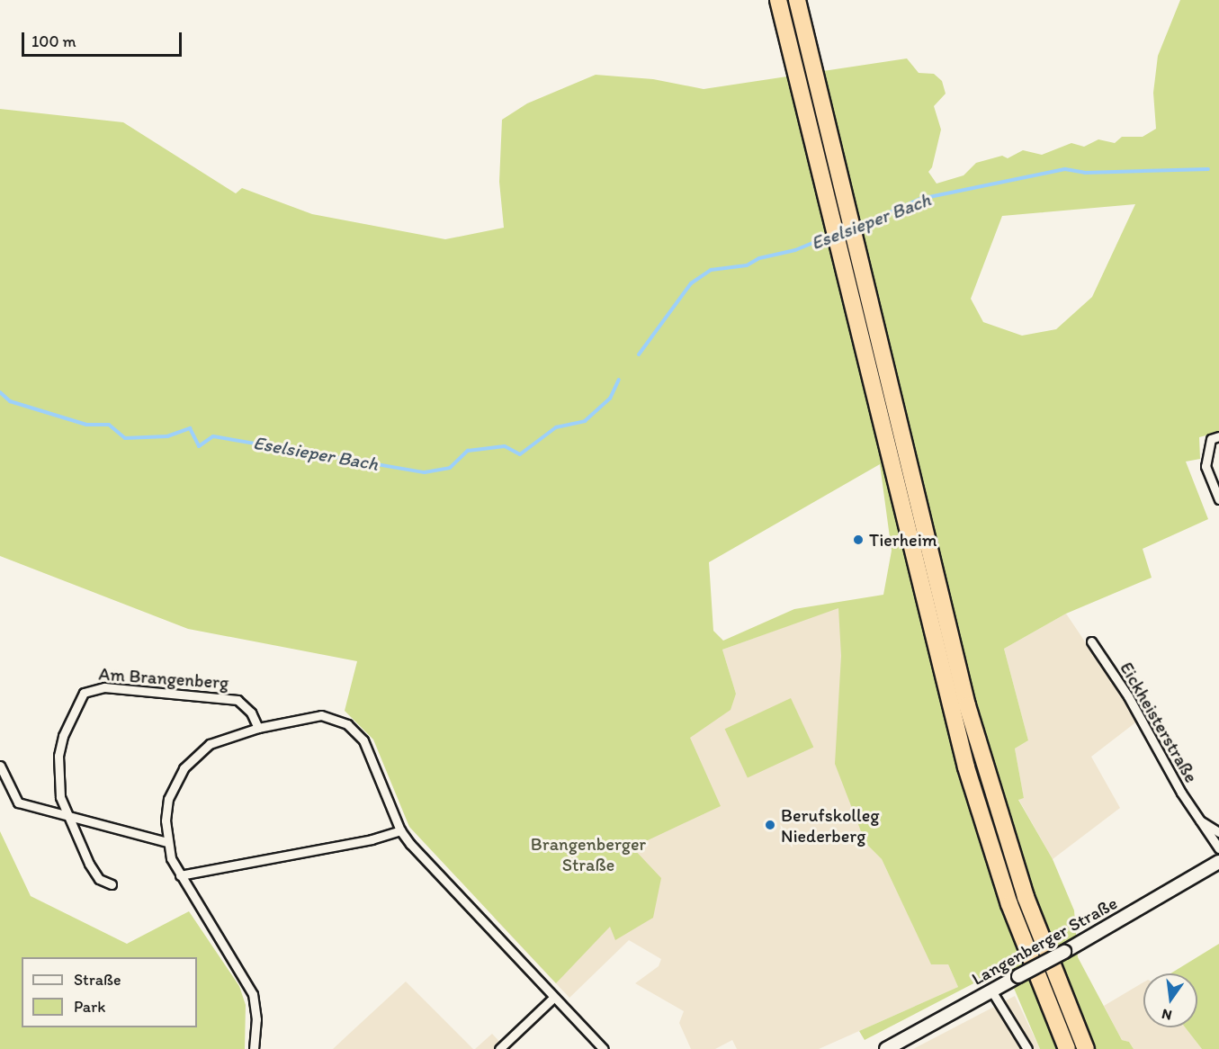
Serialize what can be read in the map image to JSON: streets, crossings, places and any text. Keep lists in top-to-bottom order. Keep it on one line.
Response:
{"streets":{"main road":["Langenberger Straße"],"street":["Am Brangenberg","Eickheisterstraße"]},"water":["Eselsieper Bach"],"parks":["Brangenberger Straße"],"places":["Tierheim","Berufskolleg Niederberg"],"legend":["Straße","Park"],"scale_bar":"100 m","north":"bottom"}
